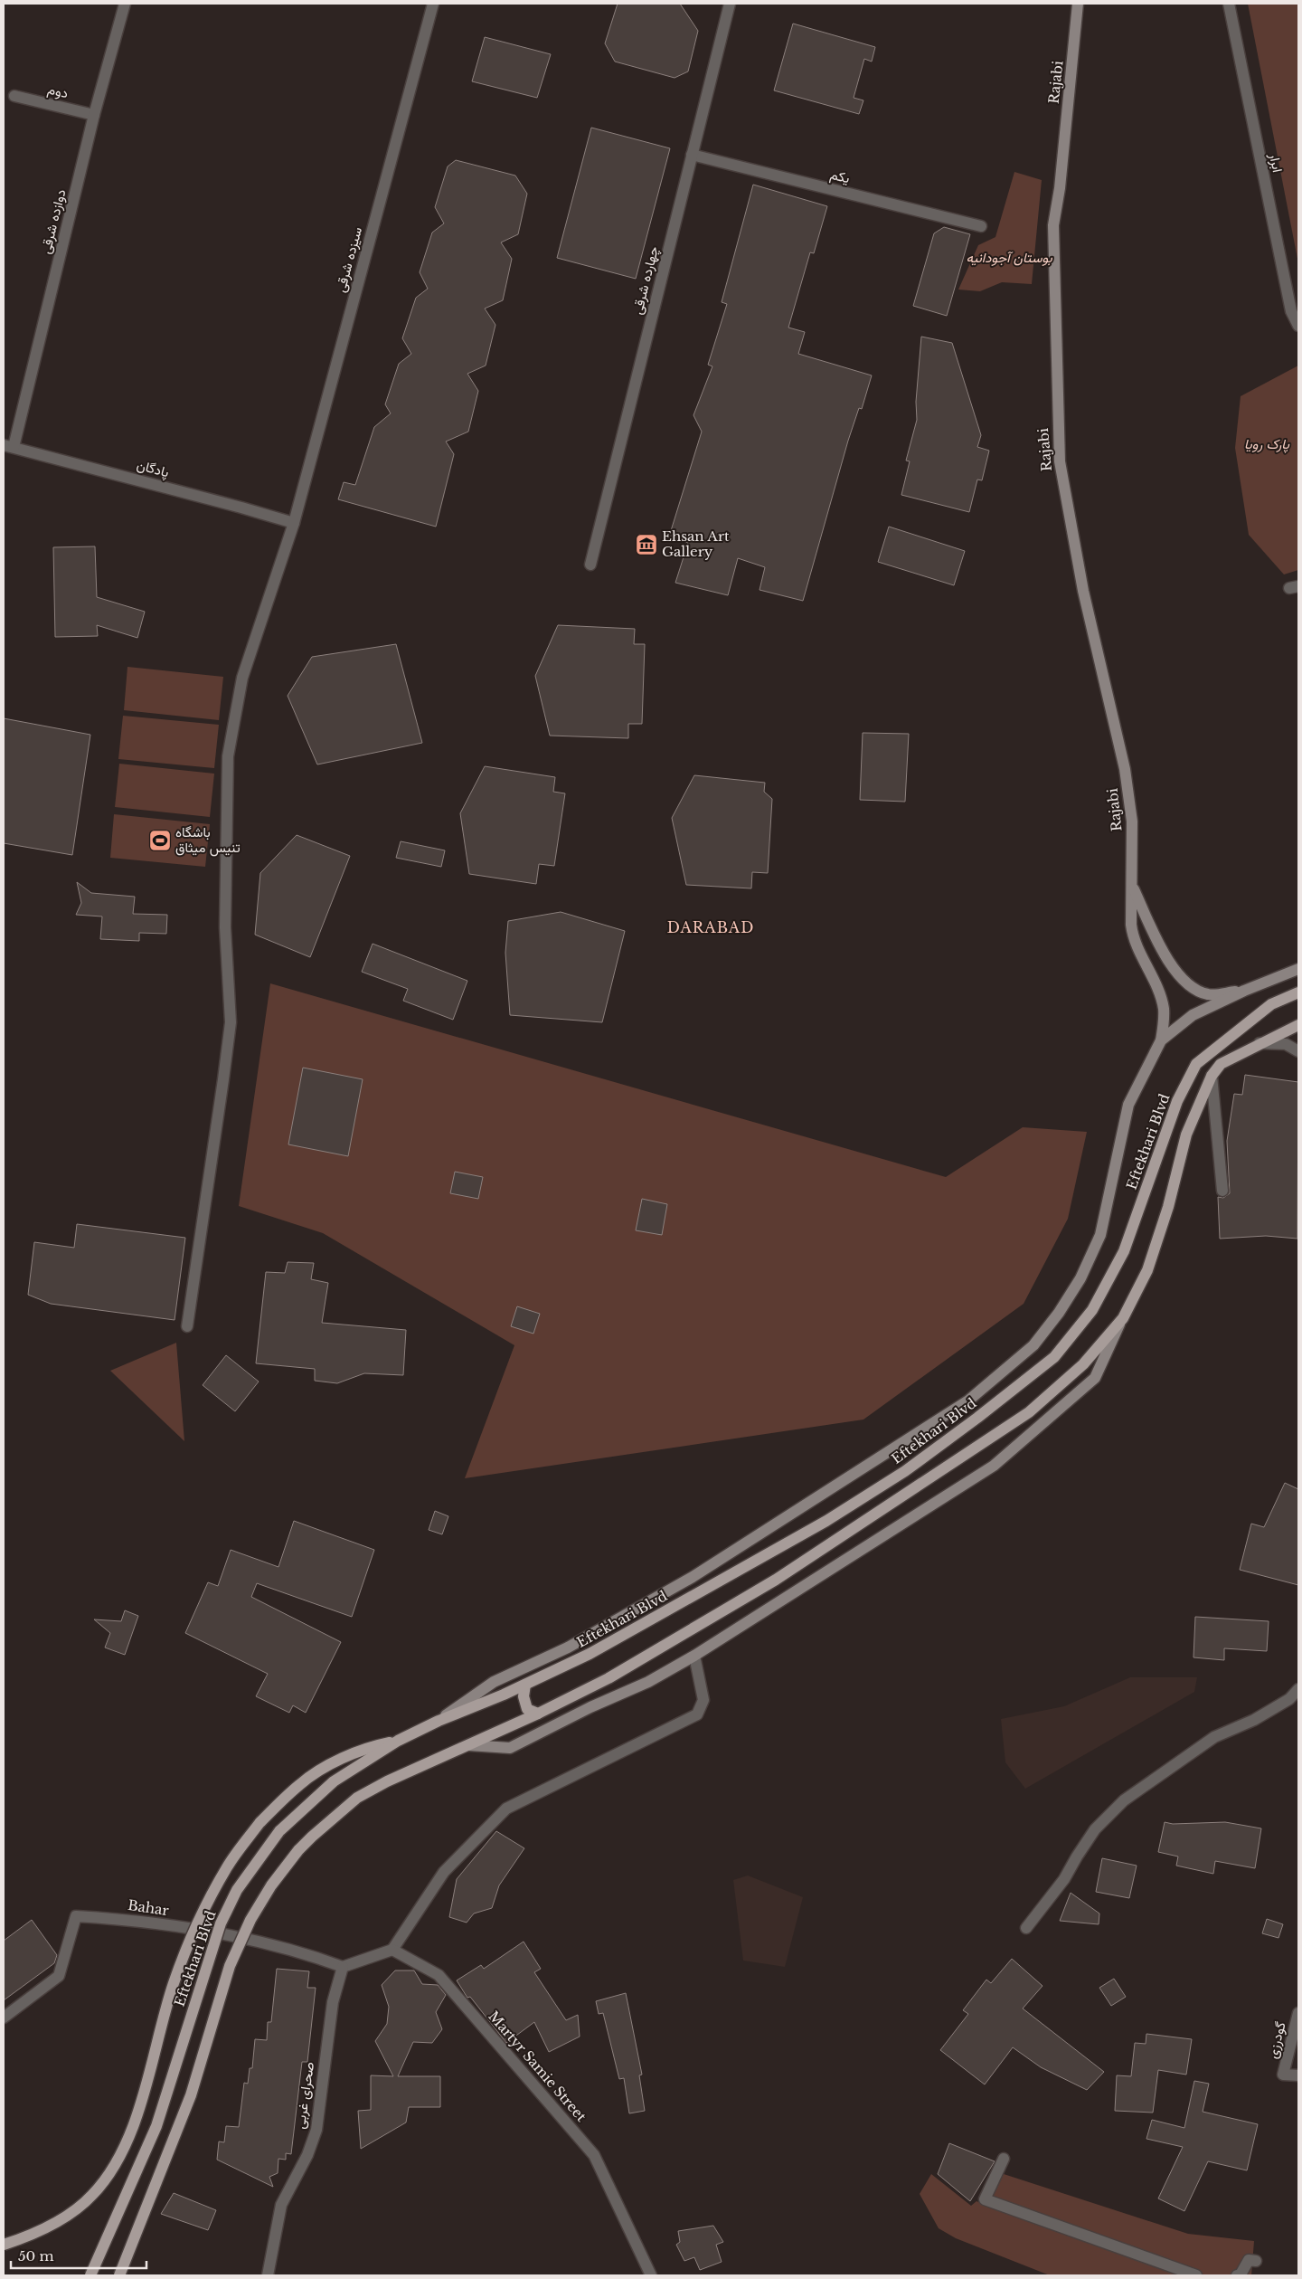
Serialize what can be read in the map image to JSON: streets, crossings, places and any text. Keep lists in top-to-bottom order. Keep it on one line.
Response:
{"streets":{"main road":["Rajabi","Eftekhari Blvd"],"street":["دوم","ابرار","یکم","دوازده شرقی","سیزده شرقی","چهارده شرقی","پادگان","Bahar","گودرزی","Martyr Samie Street","صحرای غربی"]},"crossings":[["دوم","دوازده شرقی"],["یکم","چهارده شرقی"],["دوازده شرقی","پادگان"],["سیزده شرقی","پادگان"],["Bahar","صحرای غربی"]],"districts":["DARABAD"],"parks":["بوستان آجودانیه","پارک رویا"],"places":{"museum":["Ehsan Art Gallery"],"sports":["باشگاه تنيس ميثاق"]},"scale_bar":"50 m"}
